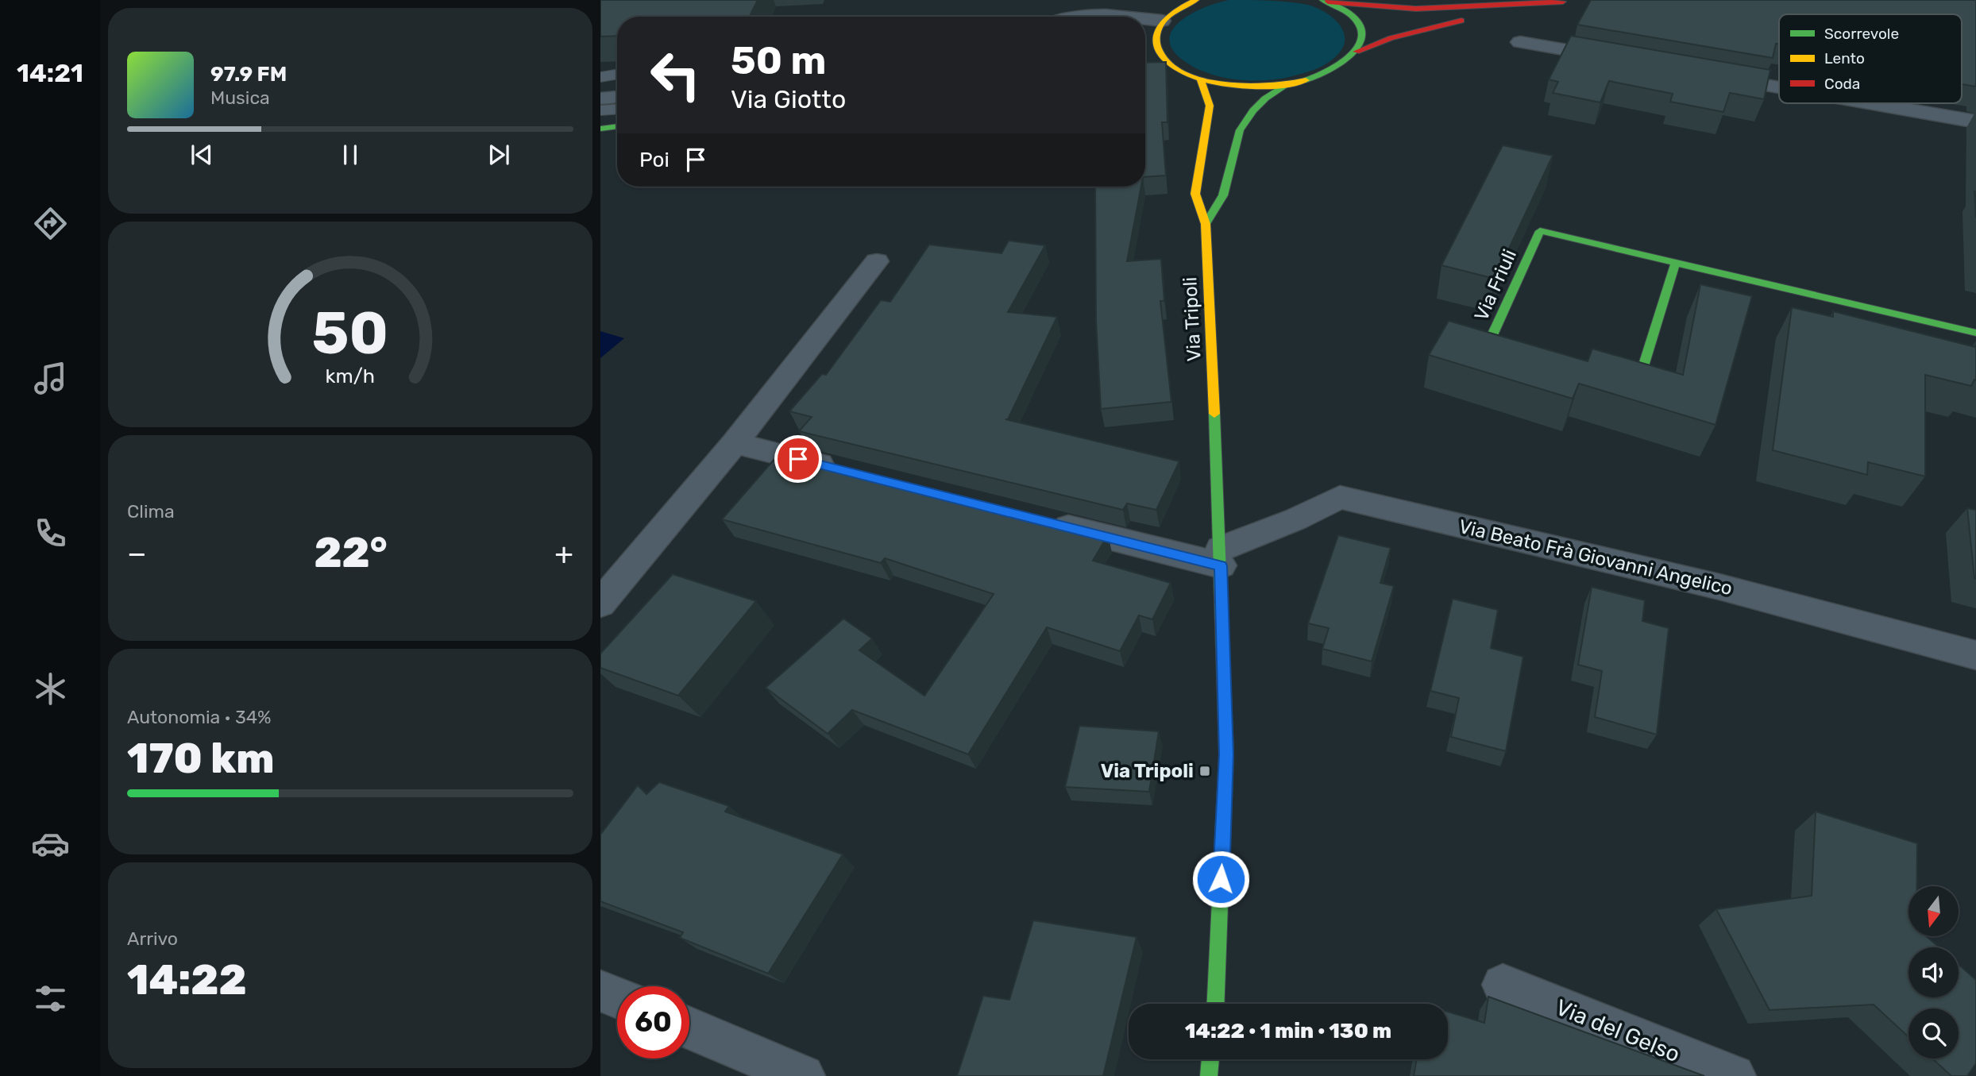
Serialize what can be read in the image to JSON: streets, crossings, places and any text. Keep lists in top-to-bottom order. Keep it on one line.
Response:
{"streets":{"main road":["Via Friuli","Via Tripoli"],"street":["Via Beato Frà Giovanni Angelico","Via del Gelso"]},"crossings":[["Via Tripoli","Via Beato Frà Giovanni Angelico"]],"places":{"transit":["Via Tripoli"]},"legend":["Scorrevole","Lento","Coda"],"north":"bottom","page":{"tabs":"14:21","turn":["50 m","Via Giotto"],"song":["97.9 FM","Musica"],"then":"Poi","tile":["Clima",["Autonomia · 34%","170 km"],["Arrivo","14:22"]],"heat":["−","22°","+"],"limit":"60","trip":"14:22 · 1 min · 130 m","gauge":["50","km/h"]}}
